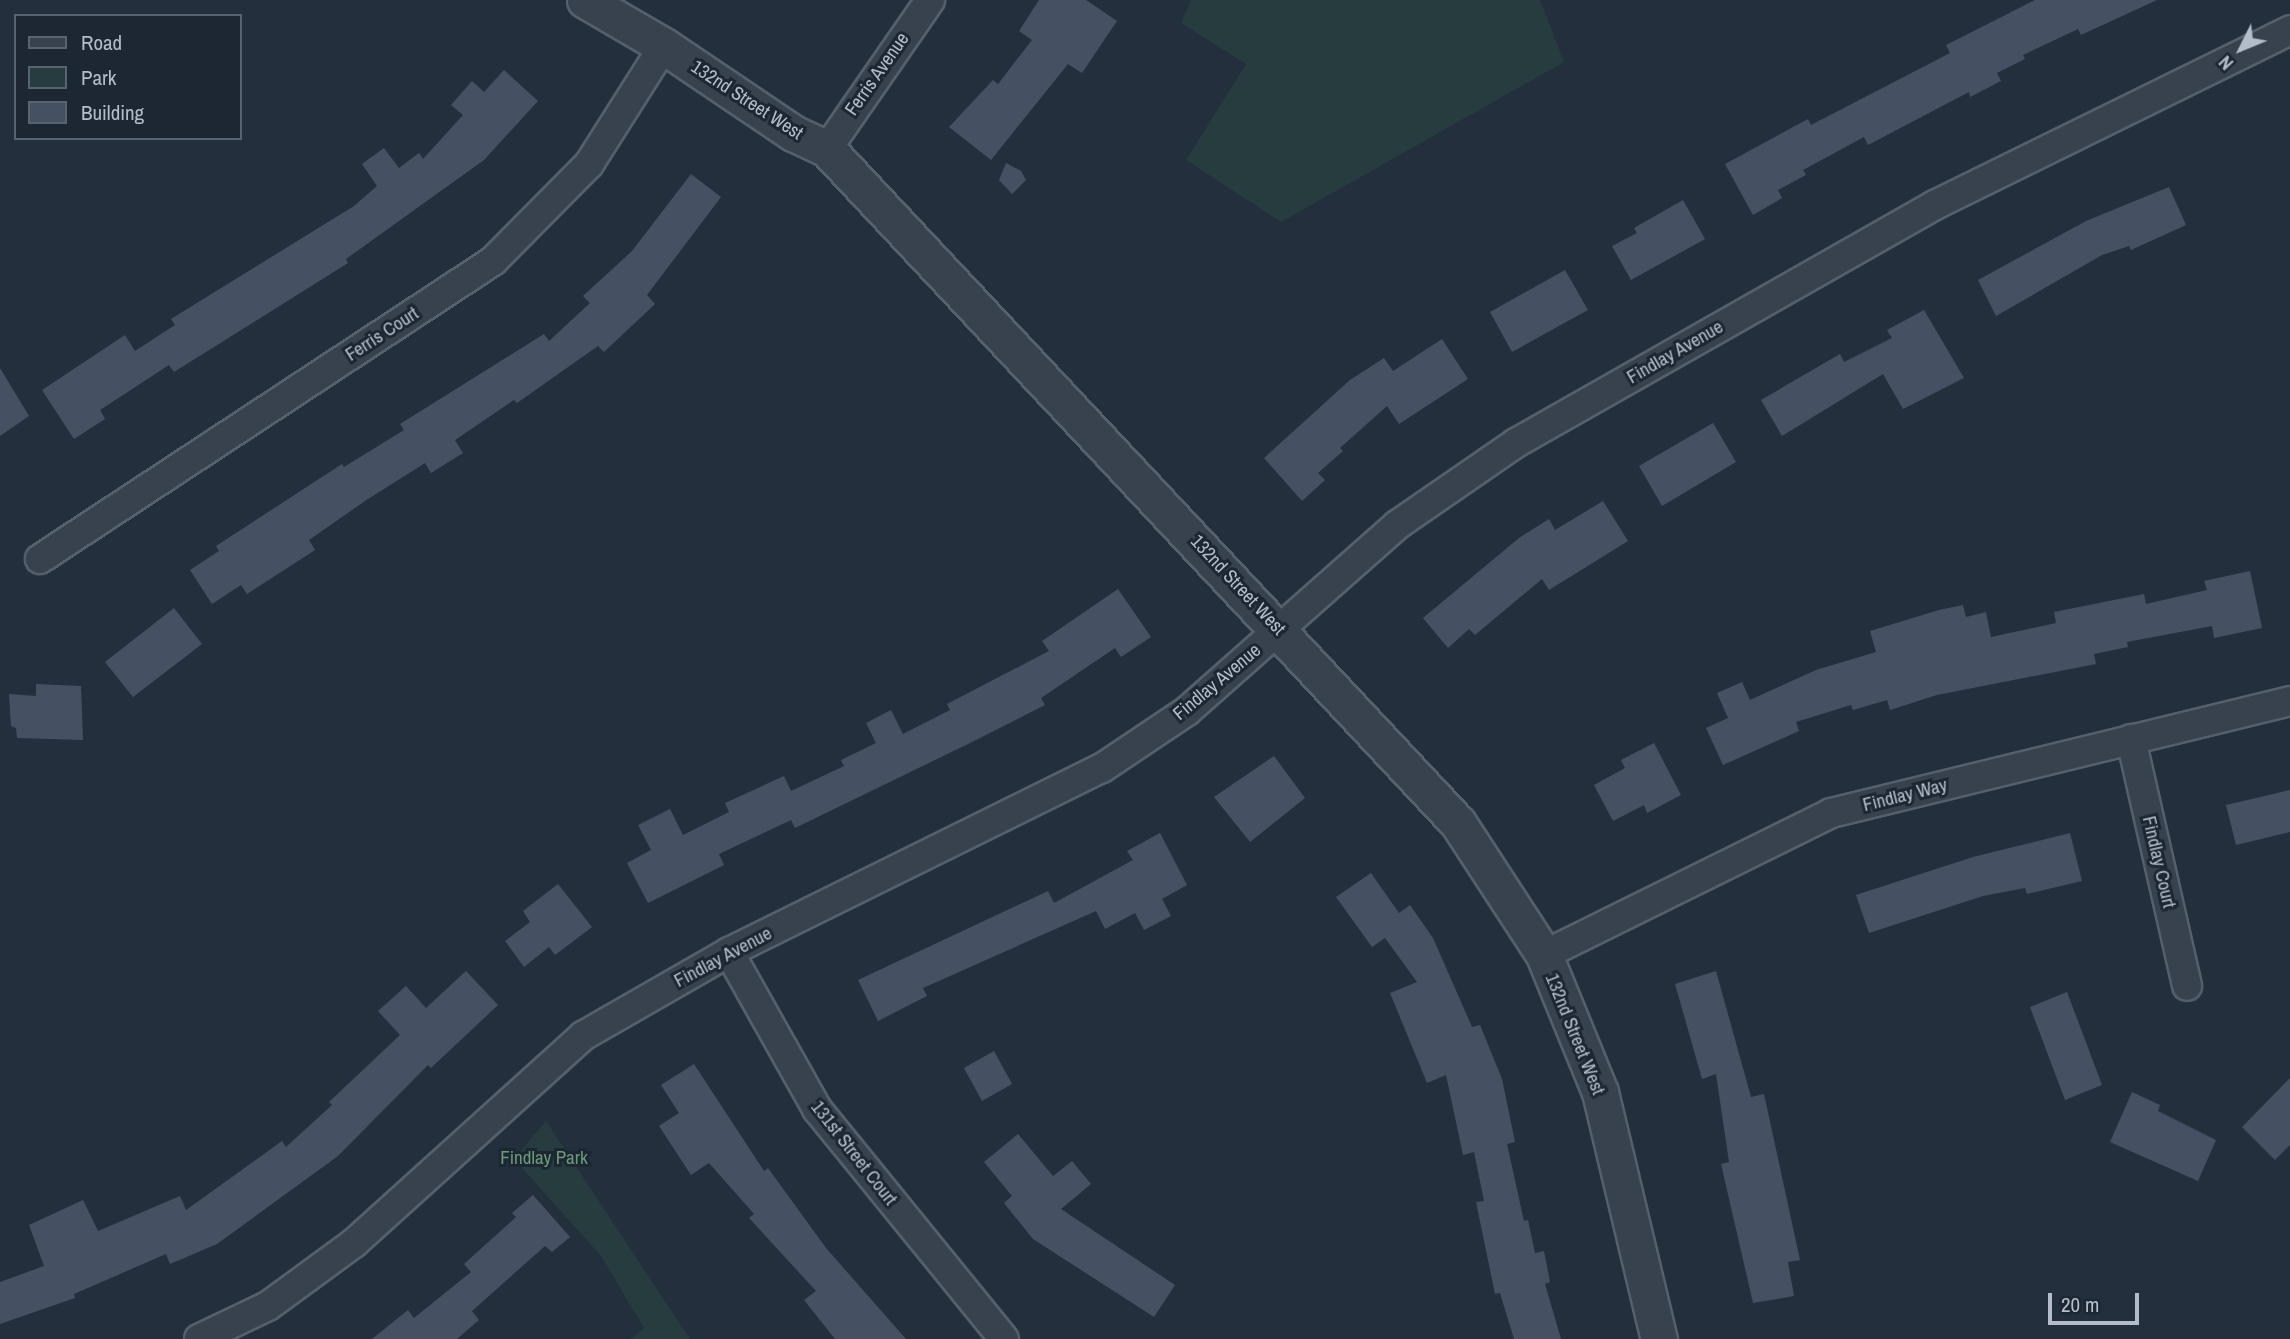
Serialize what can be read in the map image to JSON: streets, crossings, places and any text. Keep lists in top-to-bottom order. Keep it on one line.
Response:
{"streets":{"street":["Ferris Avenue","132nd Street West","Ferris Court","Findlay Avenue","Findlay Way","Findlay Court","131st Street Court"]},"crossings":[["Ferris Avenue","132nd Street West"],["132nd Street West","Ferris Court"],["132nd Street West","Findlay Avenue"],["132nd Street West","Findlay Way"],["Findlay Avenue","131st Street Court"],["Findlay Way","Findlay Court"]],"parks":["Findlay Park"],"legend":["Road","Park","Building"],"scale_bar":"20 m","north":"bottom left"}
